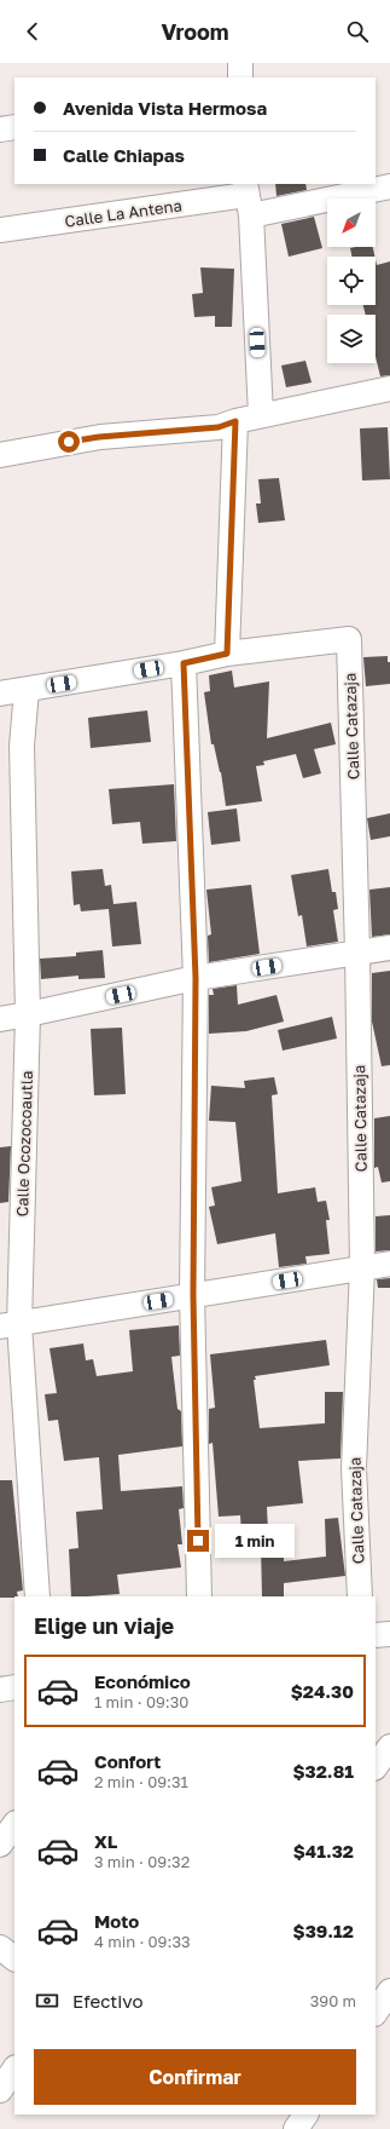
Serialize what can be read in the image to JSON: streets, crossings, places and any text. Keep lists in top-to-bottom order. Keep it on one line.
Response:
{"streets":{"street":["Calle La Antena","Calle Catazaja","Calle Ocozocoautla"]},"north":"bottom left","page":{"header":"Vroom","banner":["Avenida Vista Hermosa","Calle Chiapas"],"bubble":"1 min","heading":"Elige un viaje","list":[{"name":"Económico","note":"1 min · 09:30","value":"$24.30"},{"name":"Confort","note":"2 min · 09:31","value":"$32.81"},{"name":"XL","note":"3 min · 09:32","value":"$41.32"},{"name":"Moto","note":"4 min · 09:33","value":"$39.12"}],"pay":["Efectivo","390 m"],"buttons":"Confirmar"}}
